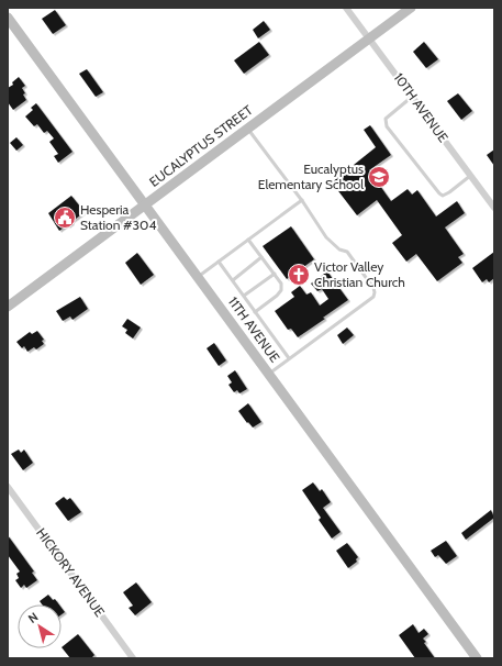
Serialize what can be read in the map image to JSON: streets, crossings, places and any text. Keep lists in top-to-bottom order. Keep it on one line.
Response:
{"streets":{"main road":["EUCALYPTUS STREET","11TH AVENUE"],"street":["10TH AVENUE","HICKORY AVENUE"]},"crossings":[["10TH AVENUE","EUCALYPTUS STREET"],["EUCALYPTUS STREET","11TH AVENUE"]],"places":{"school or university":["Eucalyptus Elementary School"],"public building":["Hesperia Station #304"],"church":["Victor Valley Christian Church"]},"north":"top left"}
